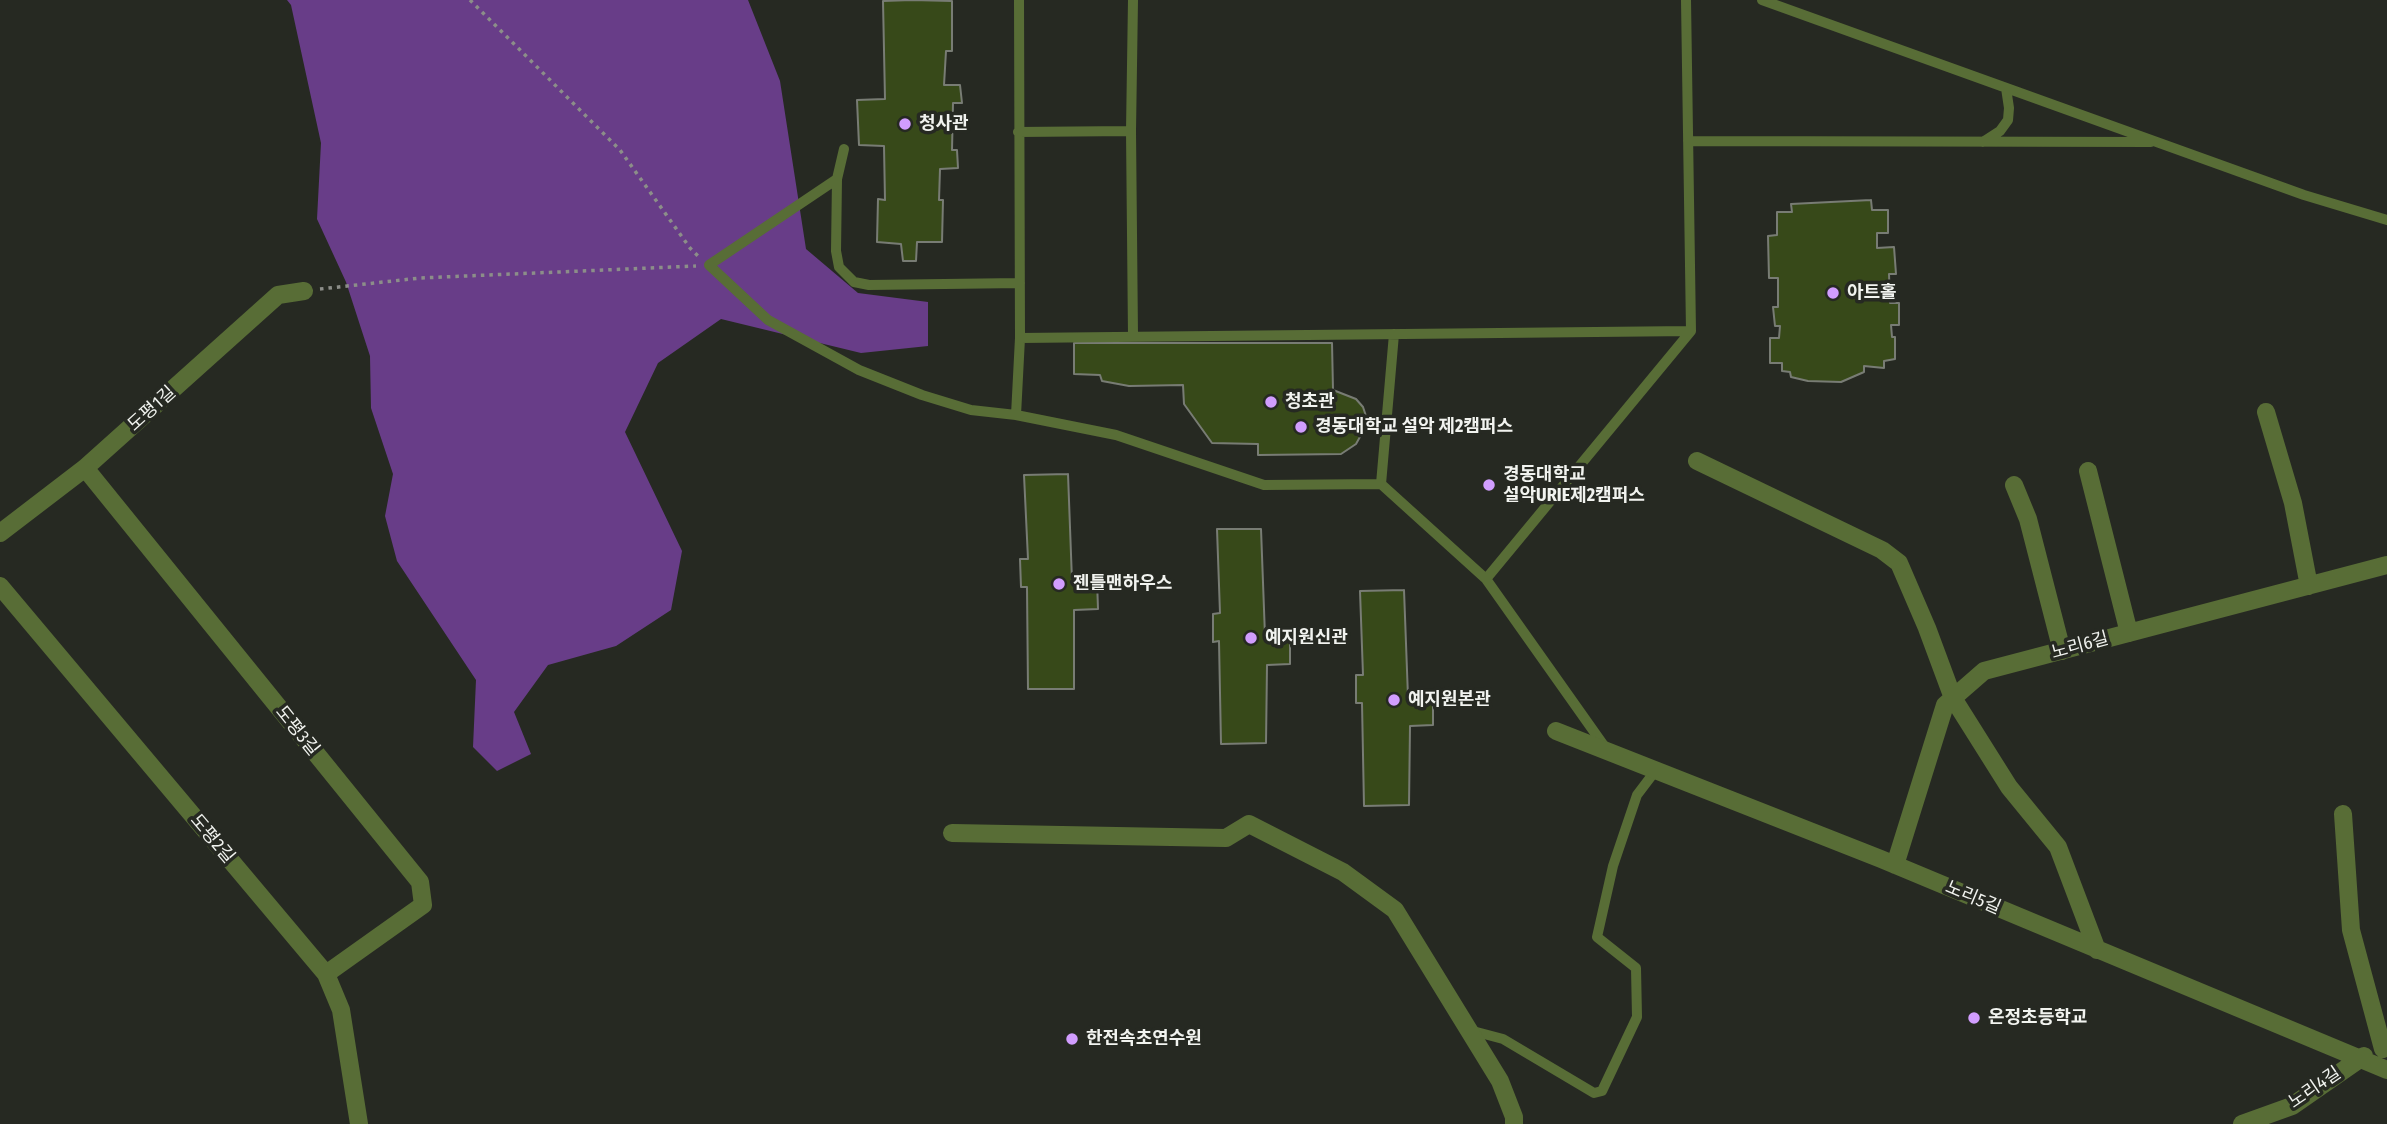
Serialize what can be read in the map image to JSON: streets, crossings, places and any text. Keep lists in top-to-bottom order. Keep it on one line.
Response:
{"streets":{"street":["도평1길","노리6길","도평3길","도평2길","노리5길","노리4길"]},"crossings":[["도평1길","도평3길"],["노리6길","노리5길"],["도평3길","도평2길"],["노리5길","노리4길"]],"places":["청사관","아트홀","청초관","경동대학교 설악 제2캠퍼스","경동대학교 설악URIE제2캠퍼스","젠틀맨하우스","예지원신관","예지원본관","온정초등학교","한전속초연수원"]}
